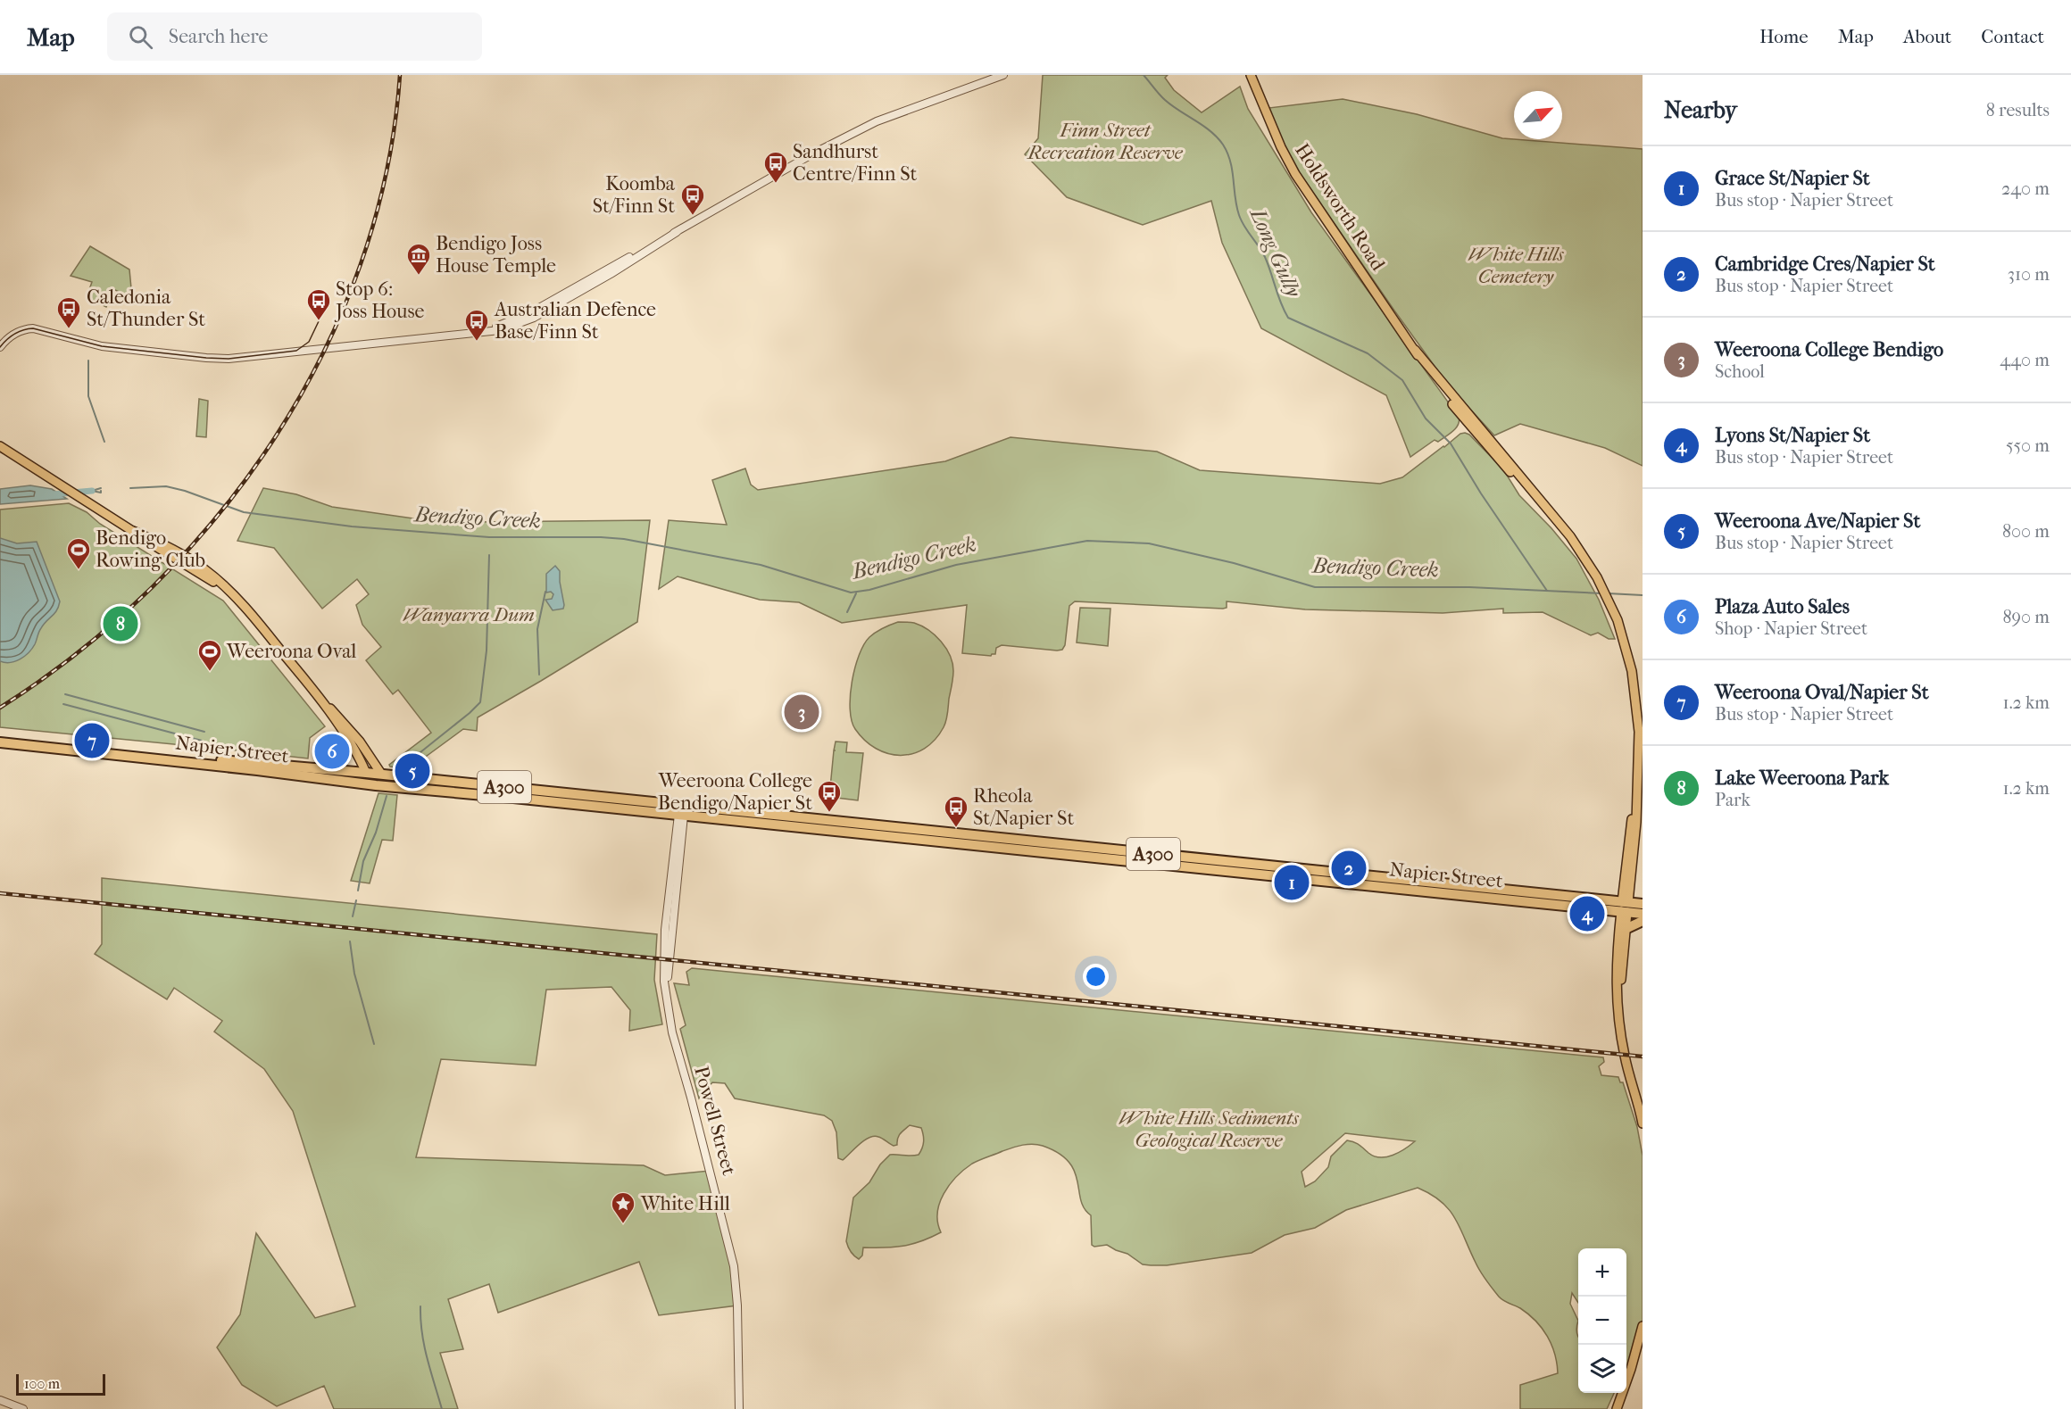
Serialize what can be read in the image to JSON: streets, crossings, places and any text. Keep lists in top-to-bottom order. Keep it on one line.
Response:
{"streets":{"highway":["Napier Street","A300"],"main road":["Holdsworth Road"],"street":["Powell Street"]},"crossings":[["Holdsworth Road","Napier Street"],["Napier Street","Powell Street"]],"water":["Long Gully","Bendigo Creek"],"parks":["Finn Street Recreation Reserve","White Hills Cemetery","Wanyarra Dum","White Hills Sediments Geological Reserve"],"places":{"bus stop":["Sandhurst Centre/Finn St","Koomba St/Finn St","Stop 6: Joss House","Caledonia St/Thunder St","Australian Defence Base/Finn St","Weeroona College Bendigo/Napier St","Rheola St/Napier St"],"museum":["Bendigo Joss House Temple"],"sports":["Bendigo Rowing Club","Weeroona Oval"],"place":["White Hill"]},"scale_bar":"100 m","north":"top right","page":{"header":"Map","search":"Search here","nav":["Home","Map","About","Contact"],"heading":["Nearby","8 results"],"list":[{"mark":"1","name":"Grace St/Napier St","note":"Bus stop · Napier Street","value":"240 m"},{"mark":"2","name":"Cambridge Cres/Napier St","note":"Bus stop · Napier Street","value":"310 m"},{"mark":"3","name":"Weeroona College Bendigo","note":"School","value":"440 m"},{"mark":"4","name":"Lyons St/Napier St","note":"Bus stop · Napier Street","value":"550 m"},{"mark":"5","name":"Weeroona Ave/Napier St","note":"Bus stop · Napier Street","value":"800 m"},{"mark":"6","name":"Plaza Auto Sales","note":"Shop · Napier Street","value":"890 m"},{"mark":"7","name":"Weeroona Oval/Napier St","note":"Bus stop · Napier Street","value":"1.2 km"},{"mark":"8","name":"Lake Weeroona Park","note":"Park","value":"1.2 km"}],"pins":["8","3","7","6","5","2","1","4"],"map_buttons":["+","−"],"scale":"100 m"}}
